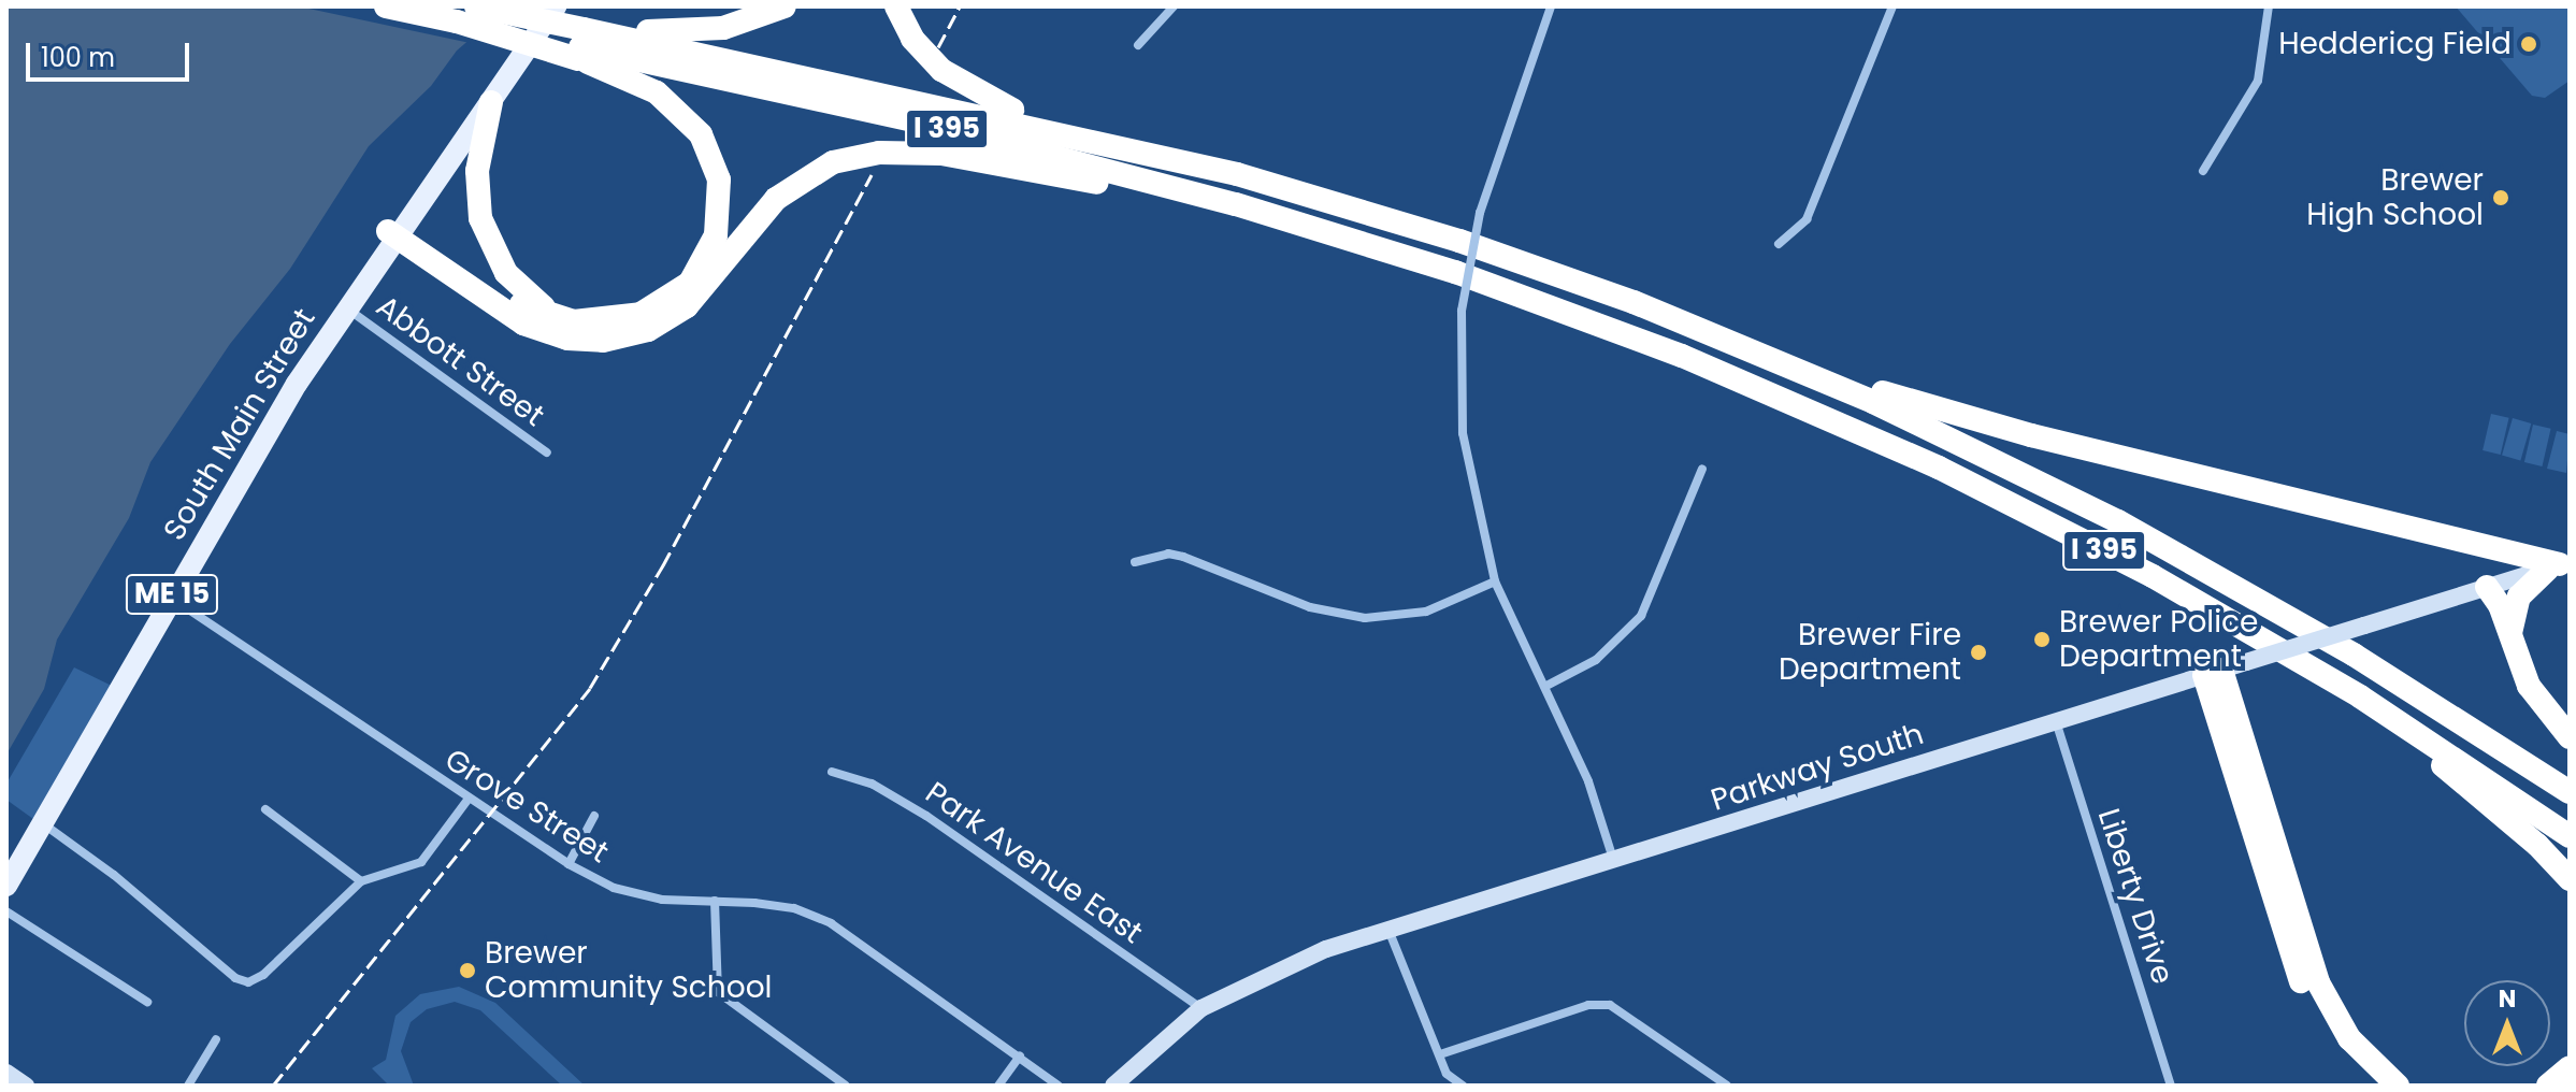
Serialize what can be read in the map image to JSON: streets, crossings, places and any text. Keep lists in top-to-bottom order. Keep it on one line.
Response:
{"streets":{"highway":["I 395"],"main road":["South Main Street","ME 15","Parkway South"],"street":["Abbott Street","Grove Street","Park Avenue East","Liberty Drive"]},"crossings":[["Abbott Street","South Main Street"],["South Main Street","Grove Street"],["Parkway South","Park Avenue East"],["Parkway South","Liberty Drive"]],"places":["Heddericg Field","Brewer High School","Brewer Police Department","Brewer Fire Department","Brewer Community School"],"scale_bar":"100 m","north":"top"}
